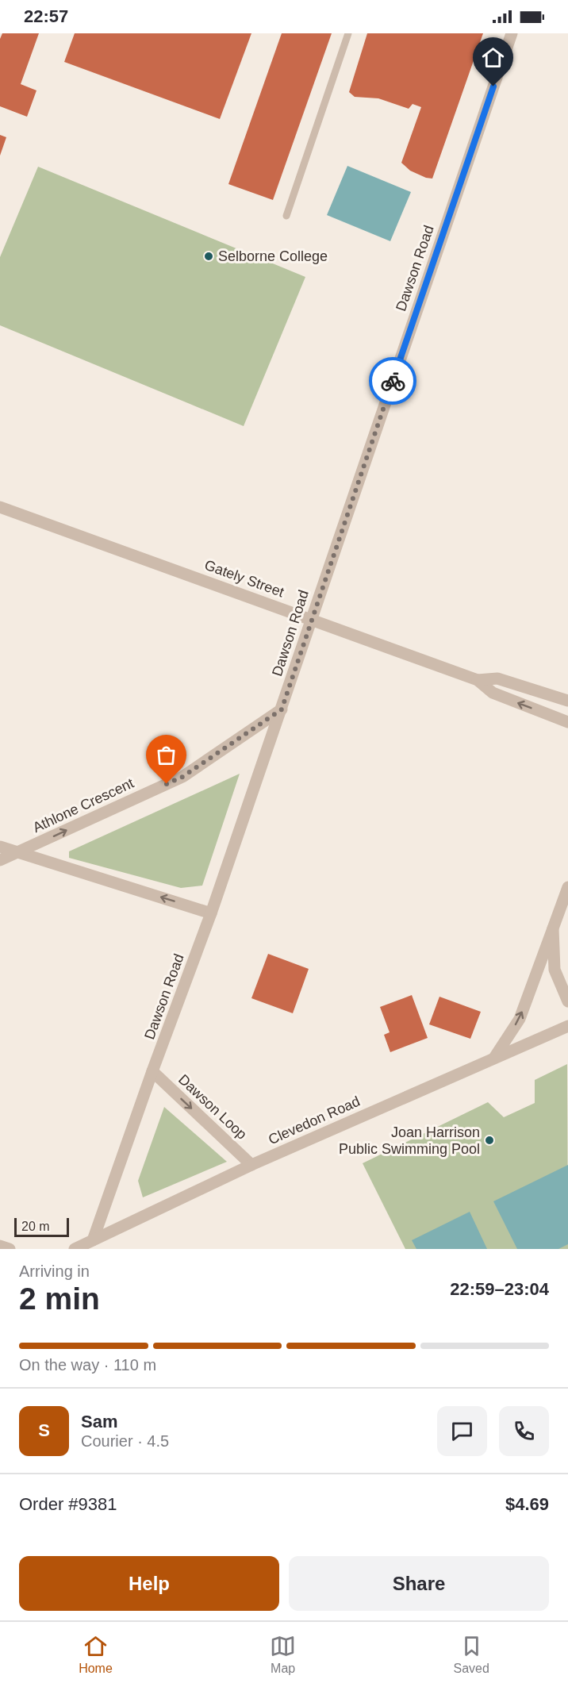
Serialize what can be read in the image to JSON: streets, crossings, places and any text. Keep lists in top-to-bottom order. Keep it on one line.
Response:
{"streets":{"street":["Dawson Road","Gately Street","Athlone Crescent","Dawson Loop","Clevedon Road"]},"crossings":[["Dawson Road","Gately Street"],["Dawson Road","Athlone Crescent"],["Dawson Road","Dawson Loop"],["Dawson Road","Clevedon Road"],["Dawson Loop","Clevedon Road"]],"one_way":["Athlone Crescent","Dawson Loop"],"places":["Selborne College","Joan Harrison Public Swimming Pool"],"scale_bar":"20 m","page":{"status":"22:57","scale":"20 m","heading":["2 min","Arriving in","22:59–23:04"],"panel":["Sam","Courier · 4.5","Order #9381","$4.69"],"bar":"On the way · 110 m","round":"S","buttons":["Help","Share"],"tabs":["Home","Map","Saved"]}}
